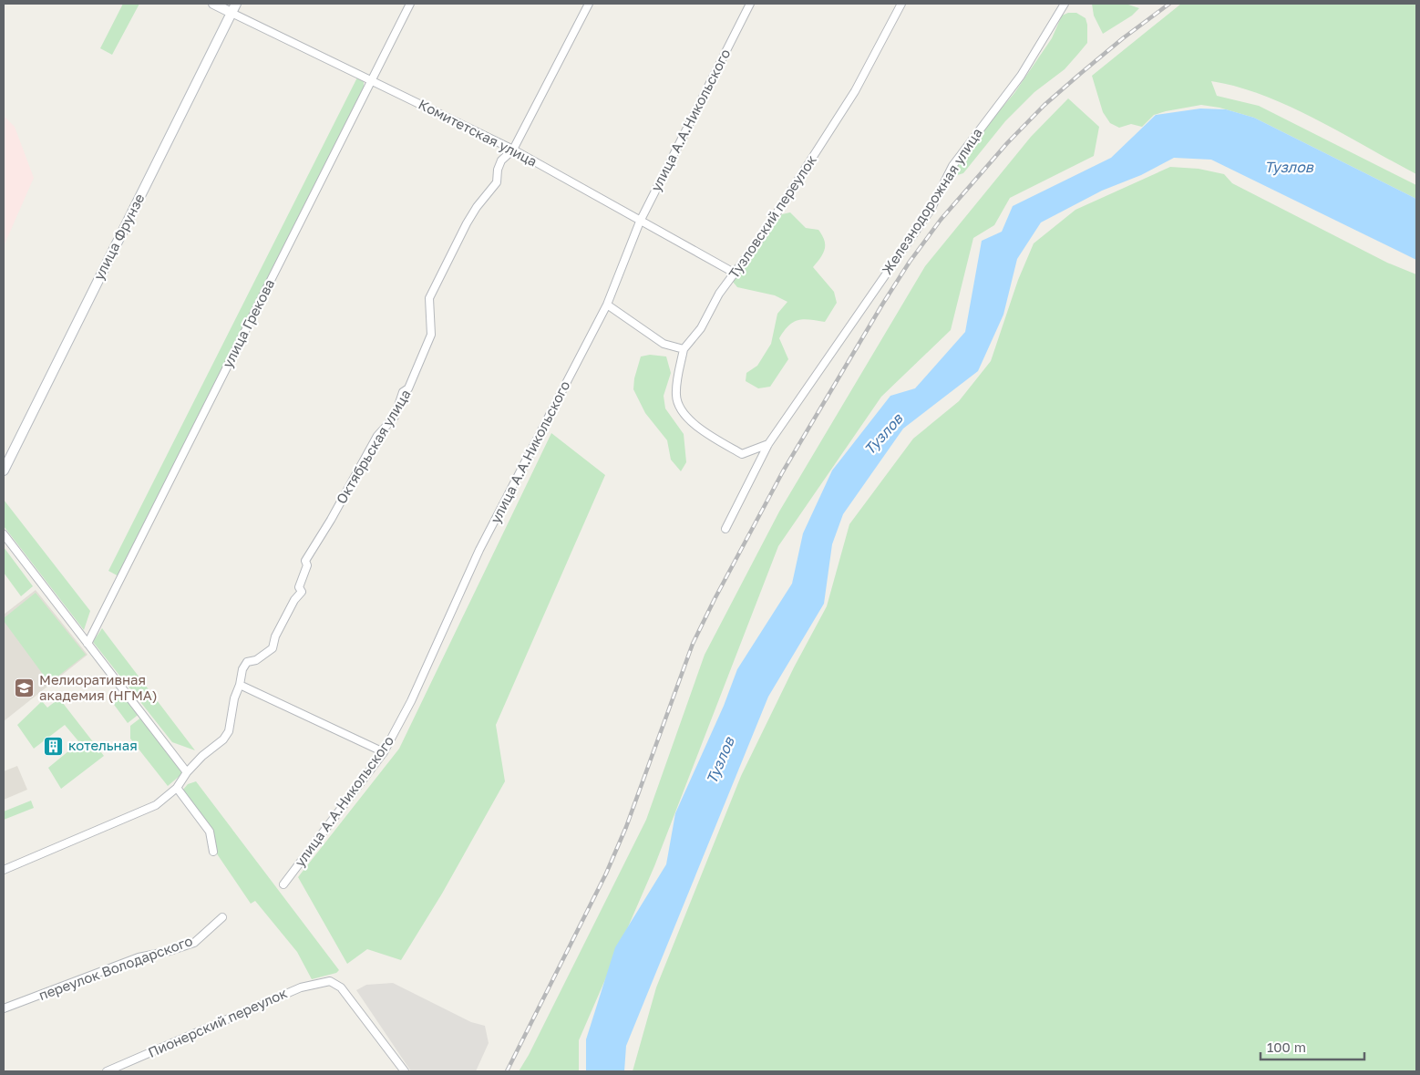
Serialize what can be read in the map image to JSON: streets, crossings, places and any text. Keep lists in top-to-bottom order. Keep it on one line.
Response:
{"streets":{"street":["улица А.А.Никольского","Комитетская улица","Железнодорожная улица","Тузловский переулок","улица Фрунзе","улица Грекова","Октябрьская улица","переулок Володарского","Пионерский переулок"]},"crossings":[["улица А.А.Никольского","Комитетская улица"],["Комитетская улица","Тузловский переулок"],["Комитетская улица","улица Фрунзе"],["Комитетская улица","улица Грекова"],["Комитетская улица","Октябрьская улица"]],"water":["Тузлов"],"places":{"school or university":["Мелиоративная академия (НГМА)"],"building":["котельная"]},"scale_bar":"100 m"}
